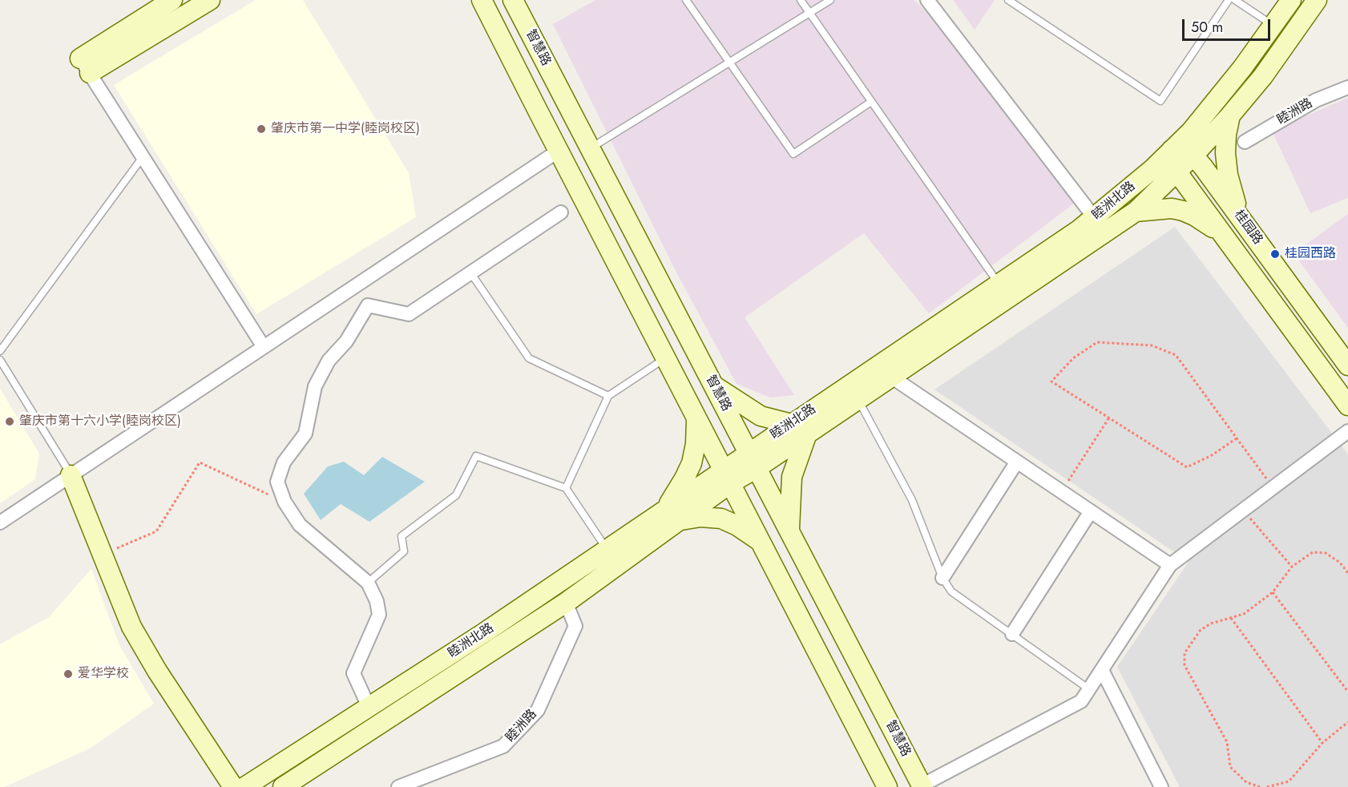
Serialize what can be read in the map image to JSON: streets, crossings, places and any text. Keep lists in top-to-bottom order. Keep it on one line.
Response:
{"streets":{"main road":["智慧路","睦洲北路","桂园路"],"street":["睦洲路"]},"crossings":[["智慧路","睦洲北路"],["睦洲路","睦洲北路"],["睦洲北路","桂园路"]],"places":["肇庆市第一中学(睦岗校区)","桂园西路","肇庆市第十六小学(睦岗校区)","爱华学校"],"scale_bar":"50 m"}
